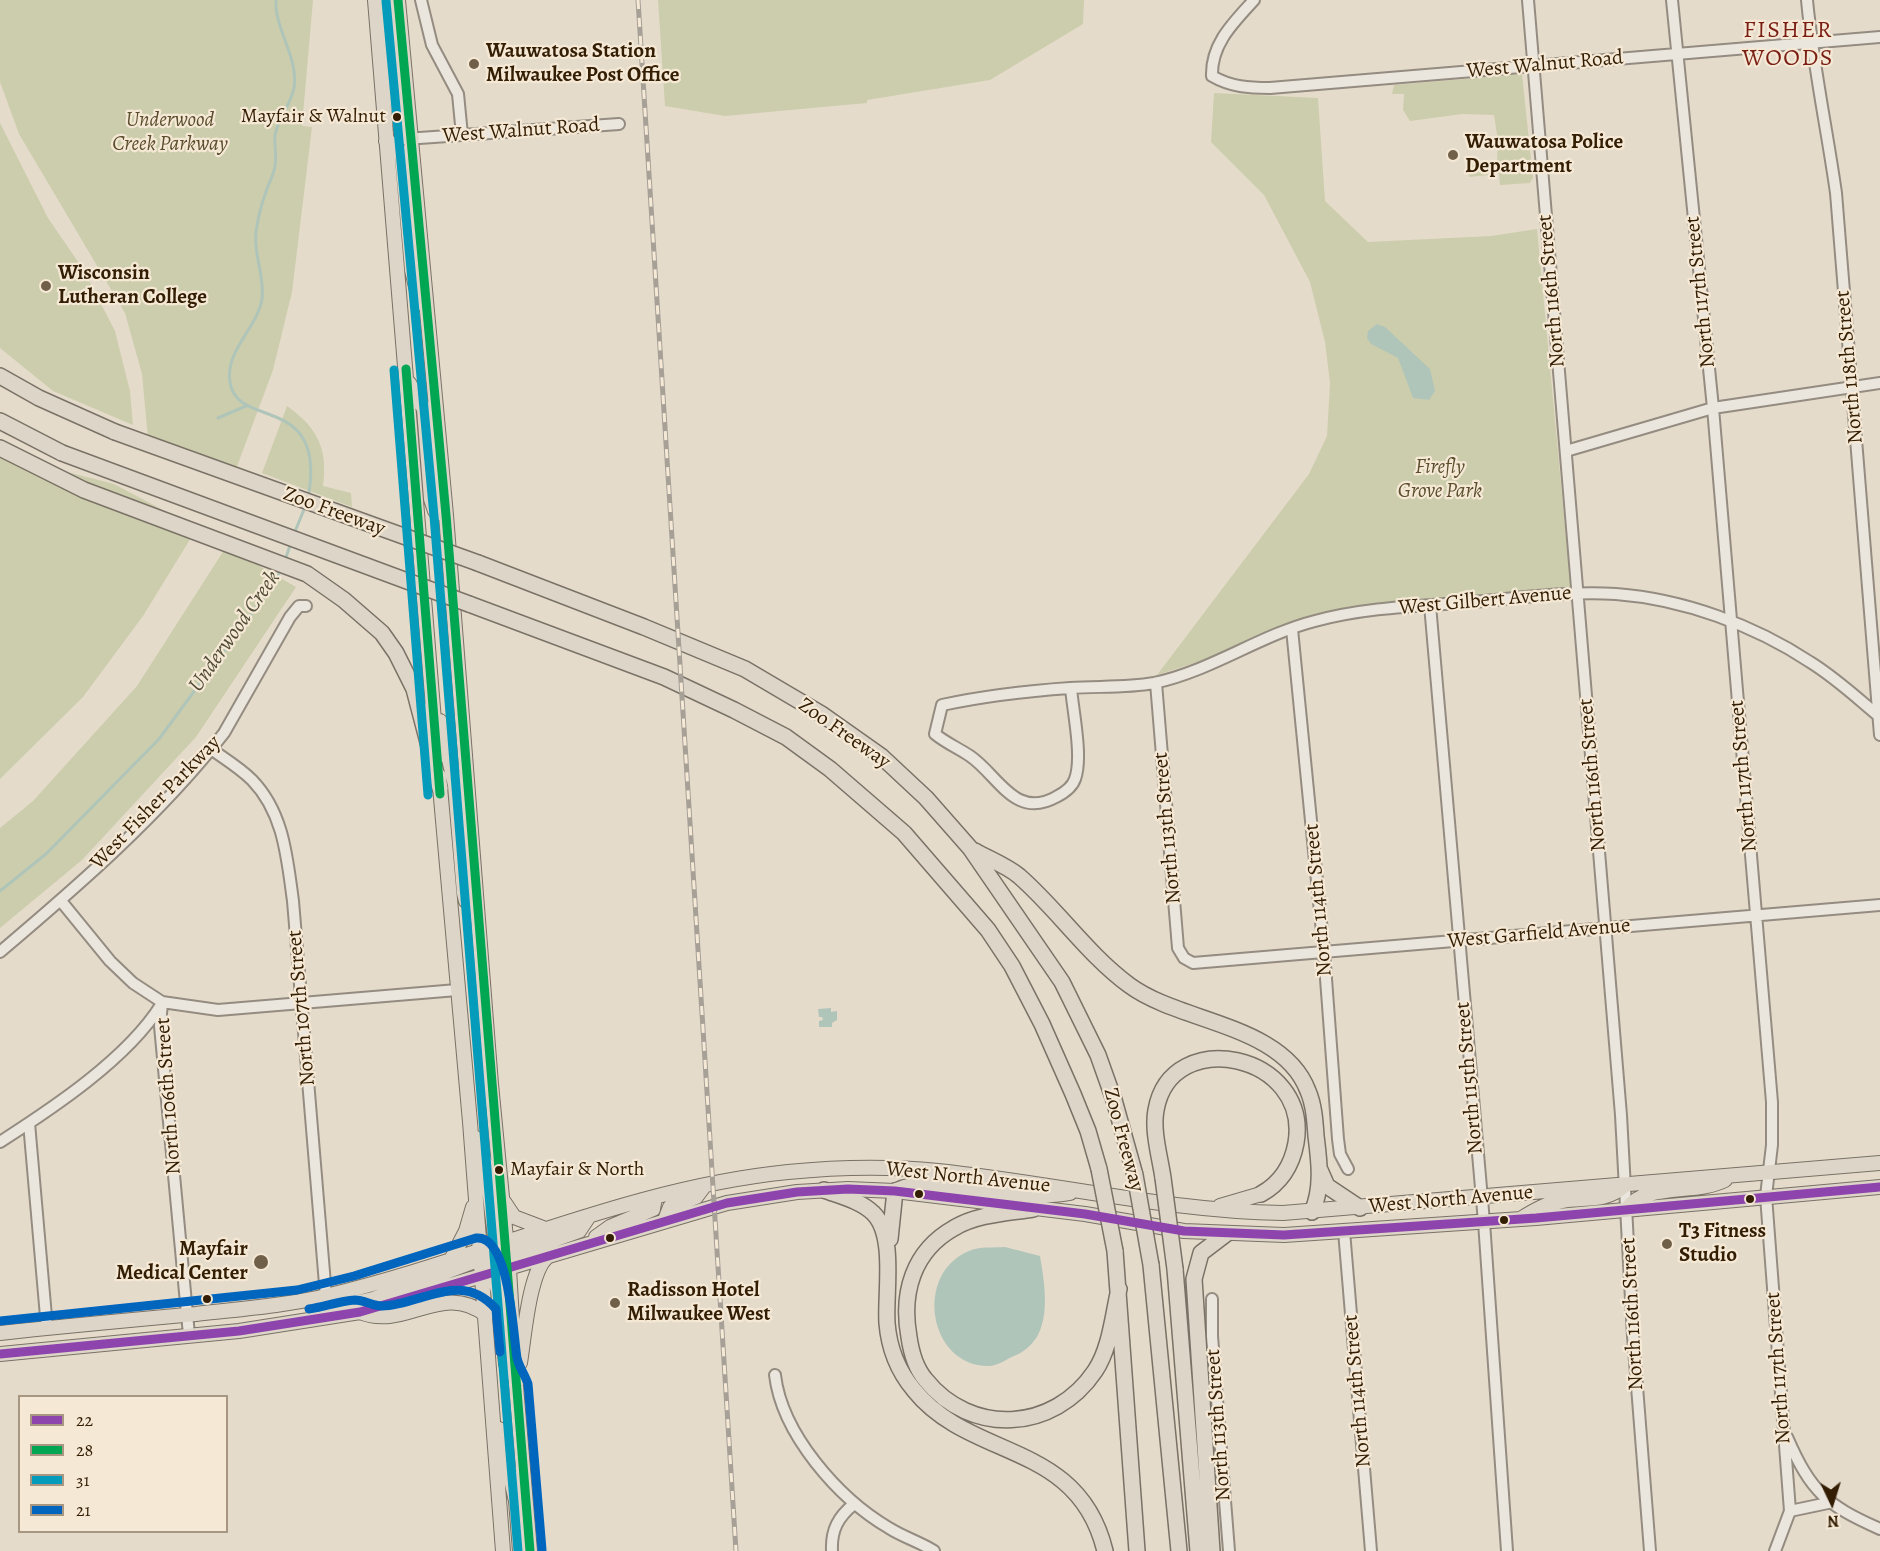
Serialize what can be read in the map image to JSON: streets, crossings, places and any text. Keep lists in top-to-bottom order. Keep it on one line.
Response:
{"streets":{"highway":["Zoo Freeway"],"main road":["West North Avenue"],"street":["West Walnut Road","North 116th Street","North 117th Street","North 118th Street","West Gilbert Avenue","West Fisher Parkway","North 113th Street","North 114th Street","West Garfield Avenue","North 107th Street","North 115th Street","North 106th Street"]},"crossings":[["West Walnut Road","North 116th Street"],["West Walnut Road","North 117th Street"],["West Walnut Road","North 118th Street"],["North 116th Street","West Gilbert Avenue"],["North 116th Street","West Garfield Avenue"],["North 116th Street","West North Avenue"],["North 117th Street","West Gilbert Avenue"],["North 117th Street","West Garfield Avenue"],["North 117th Street","West North Avenue"],["North 118th Street","West Gilbert Avenue"],["West Gilbert Avenue","North 113th Street"],["West Gilbert Avenue","North 114th Street"],["West Gilbert Avenue","North 115th Street"],["West Fisher Parkway","North 107th Street"],["West Fisher Parkway","North 106th Street"],["North 113th Street","West Garfield Avenue"],["North 114th Street","West Garfield Avenue"],["North 114th Street","West North Avenue"],["West Garfield Avenue","North 115th Street"],["North 107th Street","West North Avenue"],["North 115th Street","West North Avenue"],["North 106th Street","West North Avenue"]],"districts":["FISHER WOODS"],"water":["Underwood Creek"],"parks":["Underwood Creek Parkway","Firefly Grove Park"],"places":["Wauwatosa Station Milwaukee Post Office","Mayfair & Walnut","Wauwatosa Police Department","Wisconsin Lutheran College","Mayfair & North","T3 Fitness Studio","Mayfair Medical Center","Radisson Hotel Milwaukee West"],"lines":["transit line 28","transit line 31","transit line 22","transit line 21"],"legend":["22","28","31","21"],"north":"bottom"}
